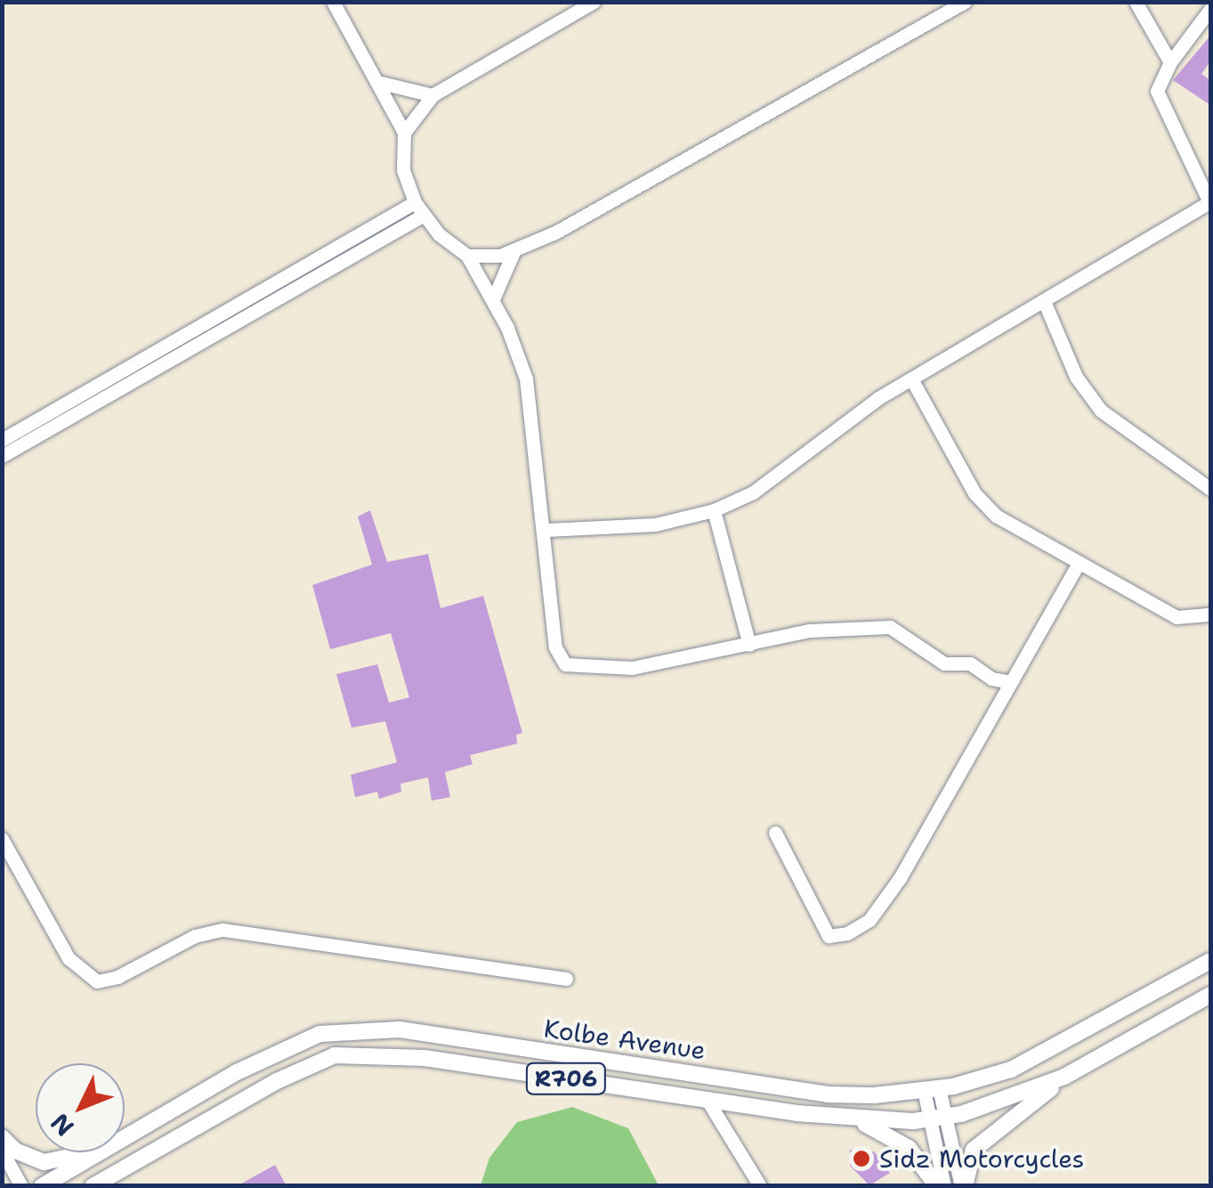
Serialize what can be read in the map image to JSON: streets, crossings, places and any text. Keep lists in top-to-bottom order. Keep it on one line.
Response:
{"streets":{"main road":["Kolbe Avenue","R706"]},"places":["Sidz Motorcycles"],"north":"bottom left"}
